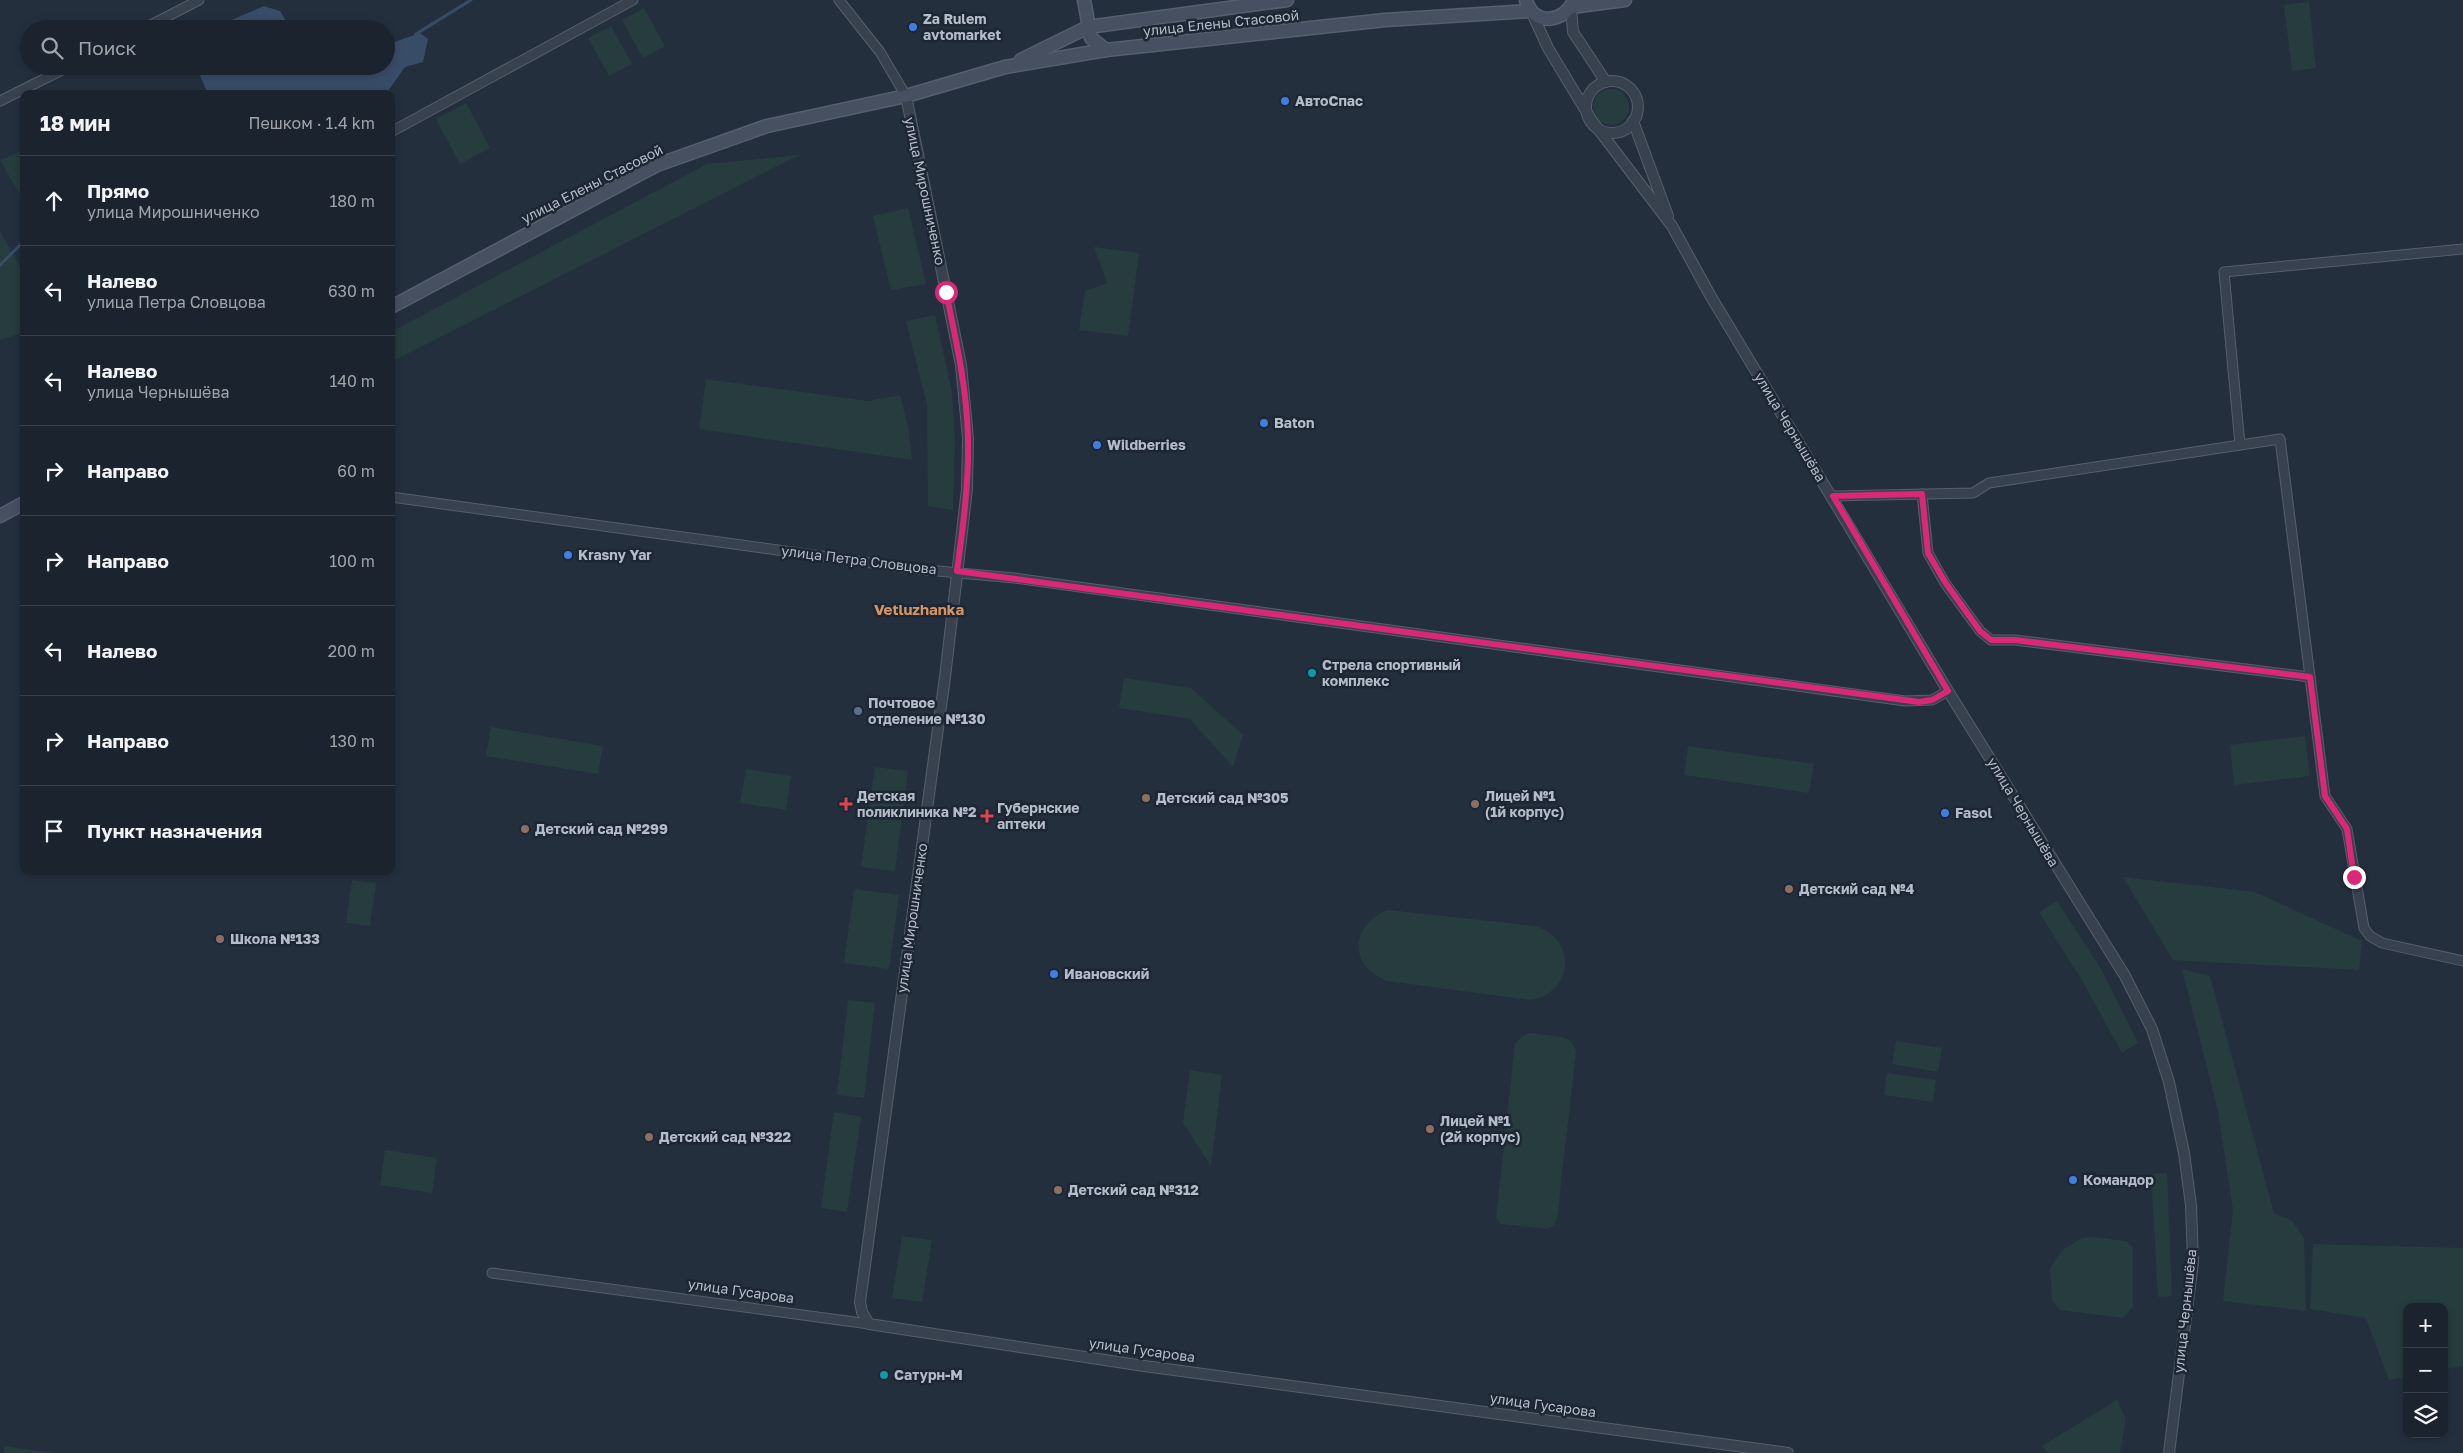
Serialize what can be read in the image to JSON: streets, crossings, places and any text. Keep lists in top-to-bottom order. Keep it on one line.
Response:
{"streets":{"main road":["улица Елены Стасовой"],"street":["улица Мирошниченко","улица Чернышёва","улица Петра Словцова","улица Гусарова"]},"crossings":[["улица Елены Стасовой","улица Мирошниченко"],["улица Елены Стасовой","улица Чернышёва"],["улица Мирошниченко","улица Петра Словцова"],["улица Мирошниченко","улица Гусарова"],["улица Чернышёва","улица Петра Словцова"]],"districts":["Vetluzhanka"],"places":{"other":["Za Rulem avtomarket","АвтоСпас","Baton","Wildberries","Krasny Yar","Стрела спортивный комплекс","Почтовое отделение №130","Детский сад №305","Лицей №1 (1й корпус)","Fasol","Детский сад №299","Детский сад №4","Школа №133","Ивановский","Лицей №1 (2й корпус)","Детский сад №322","Командор","Детский сад №312","Сатурн-М"],"health":["Детская поликлиника №2","Губернские аптеки"]},"page":{"search":"Поиск","heading":["18 мин","Пешком · 1.4 km"],"list":[["Прямо","улица Мирошниченко","180 m"],["Налево","улица Петра Словцова","630 m"],["Налево","улица Чернышёва","140 m"],["Направо","60 m"],["Направо","100 m"],["Налево","200 m"],["Направо","130 m"],"Пункт назначения"],"map_buttons":["+","−"]}}
